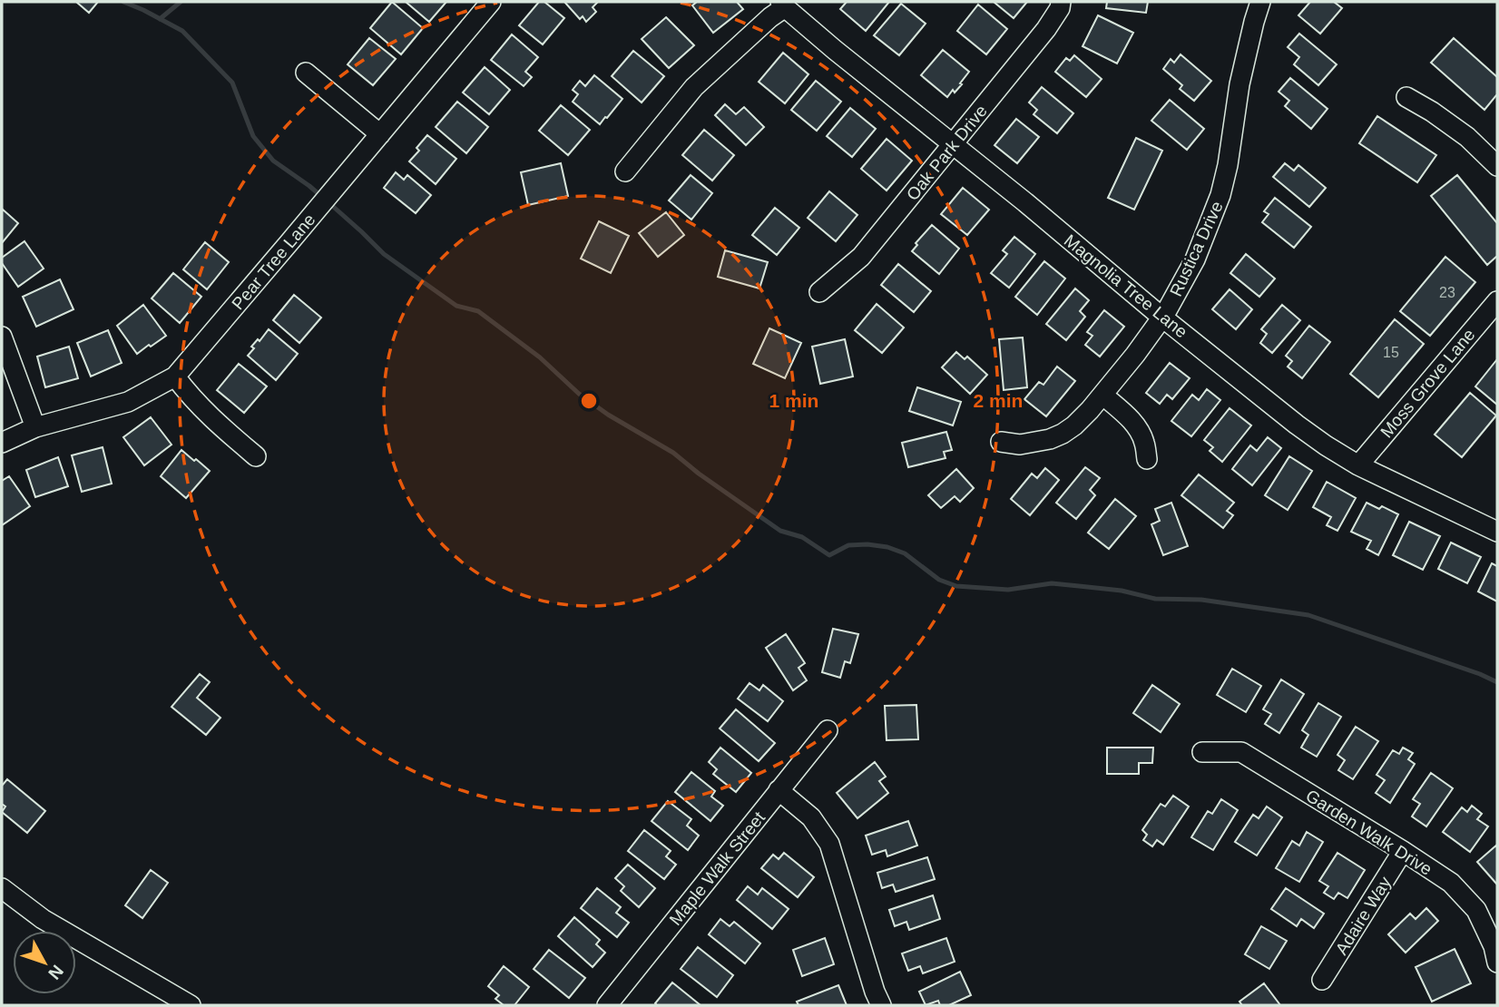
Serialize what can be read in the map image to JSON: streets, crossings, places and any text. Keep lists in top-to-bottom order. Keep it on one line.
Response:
{"streets":{"street":["Oak Park Drive","Rustica Drive","Pear Tree Lane","Magnolia Tree Lane","Moss Grove Lane","Garden Walk Drive","Maple Walk Street","Adaire Way"]},"crossings":[["Oak Park Drive","Magnolia Tree Lane"],["Rustica Drive","Magnolia Tree Lane"],["Magnolia Tree Lane","Moss Grove Lane"],["Garden Walk Drive","Adaire Way"]],"house_numbers":["23","15"],"north":"bottom right","rings":["1 min","2 min"]}
